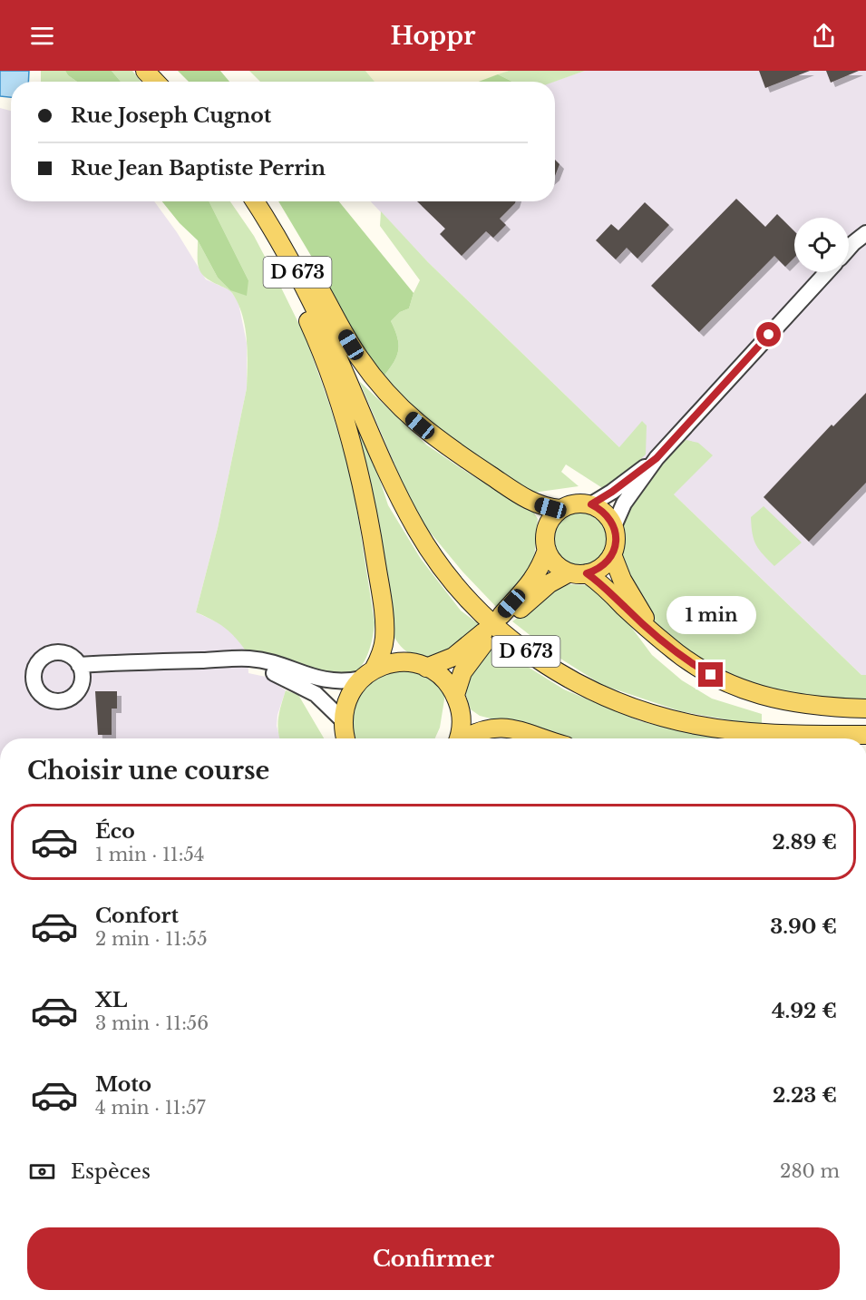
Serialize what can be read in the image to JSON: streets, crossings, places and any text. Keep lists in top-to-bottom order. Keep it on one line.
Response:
{"streets":{"main road":["D 673"]},"page":{"header":"Hoppr","banner":["Rue Joseph Cugnot","Rue Jean Baptiste Perrin"],"bubble":"1 min","heading":"Choisir une course","list":[{"name":"Éco","note":"1 min · 11:54","value":"2.89 €"},{"name":"Confort","note":"2 min · 11:55","value":"3.90 €"},{"name":"XL","note":"3 min · 11:56","value":"4.92 €"},{"name":"Moto","note":"4 min · 11:57","value":"2.23 €"}],"pay":["Espèces","280 m"],"buttons":"Confirmer"}}
